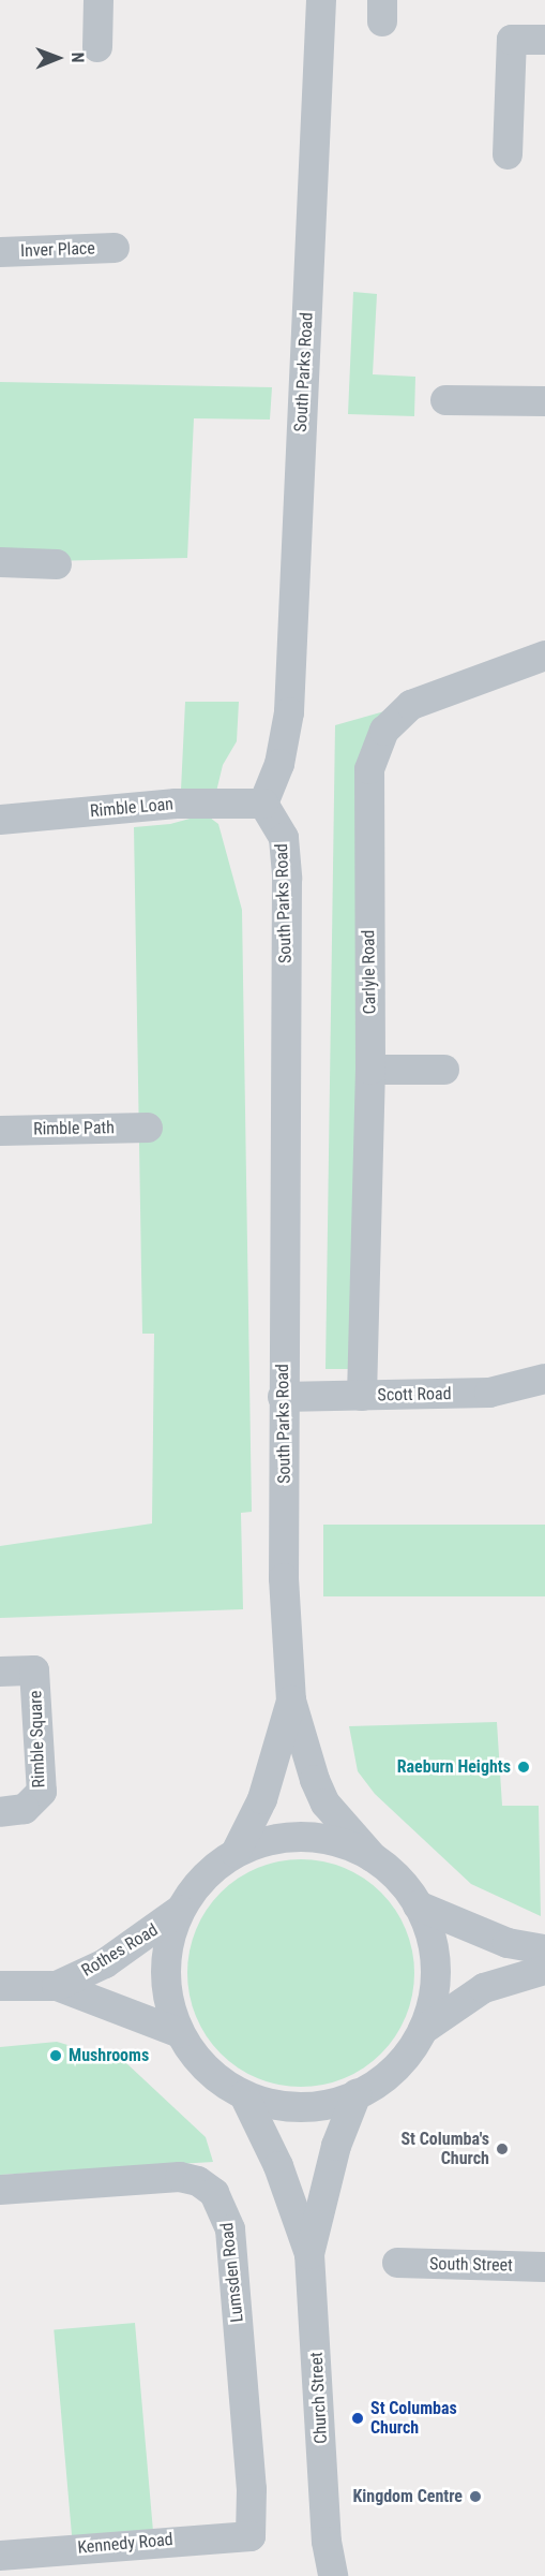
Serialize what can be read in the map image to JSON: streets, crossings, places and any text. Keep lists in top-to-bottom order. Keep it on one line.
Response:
{"streets":{"street":["Inver Place","South Parks Road","Rimble Loan","Carlyle Road","Rimble Path","Scott Road","Rimble Square","Rothes Road","South Street","Lumsden Road","Church Street","Kennedy Road"]},"crossings":[["South Parks Road","Rimble Loan"],["South Parks Road","Scott Road"],["Carlyle Road","Scott Road"],["Lumsden Road","Kennedy Road"]],"places":["Raeburn Heights","Mushrooms","St Columba's Church","St Columbas Church","Kingdom Centre"],"north":"right"}
